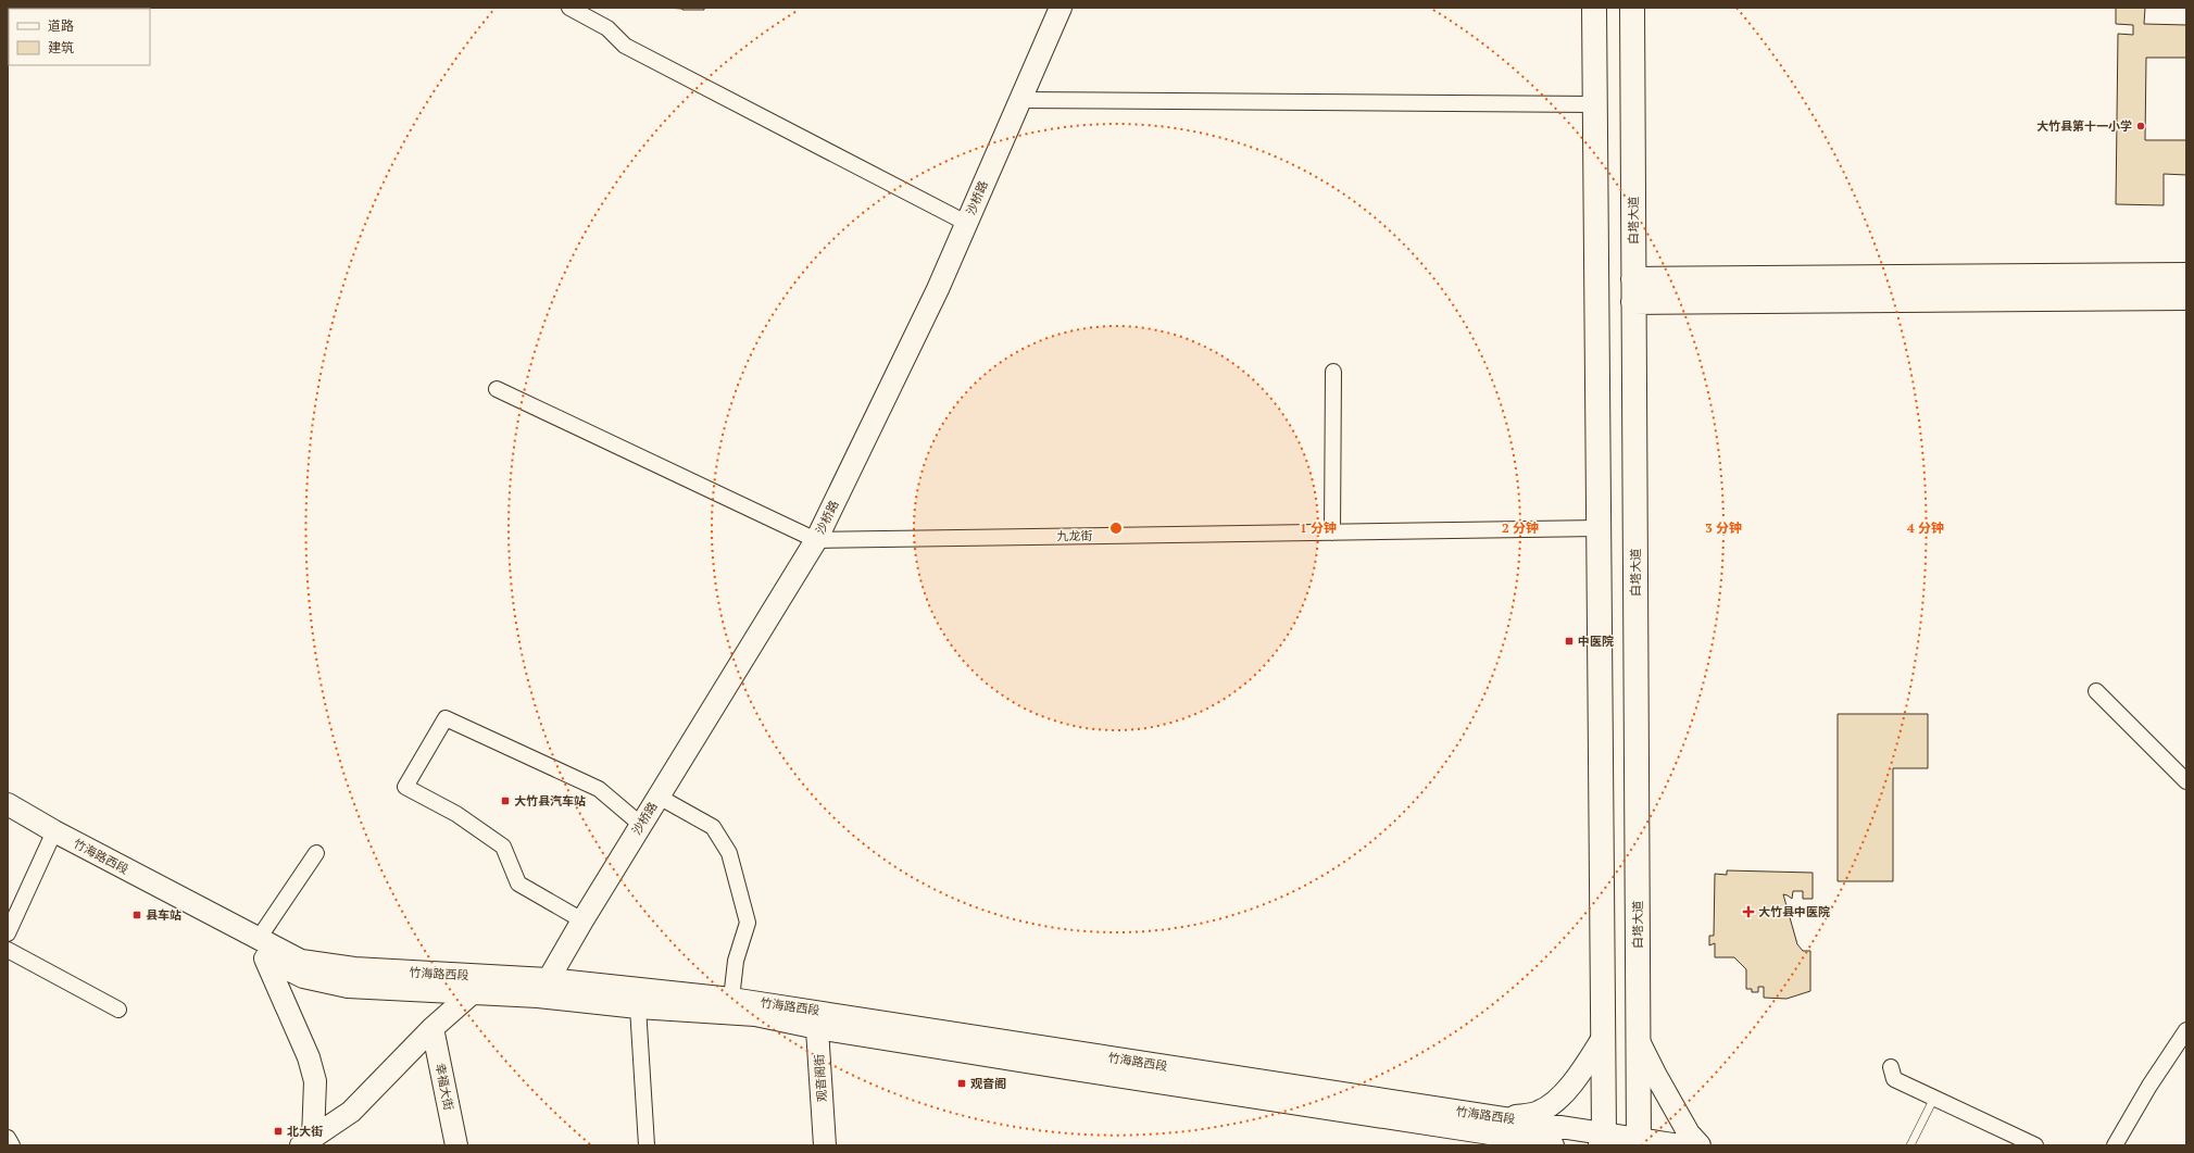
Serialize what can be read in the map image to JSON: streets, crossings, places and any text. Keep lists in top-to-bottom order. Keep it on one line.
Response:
{"streets":{"highway":["白塔大道"],"street":["沙桥路","九龙街","竹海路西段","观音阁街","幸福大街"]},"crossings":[["沙桥路","九龙街"],["沙桥路","竹海路西段"],["白塔大道","竹海路西段"],["竹海路西段","观音阁街"]],"places":{"other":["大竹县第十一小学"],"transit":["中医院","大竹县汽车站","县车站","观音阁","北大街"],"health":["大竹县中医院"]},"legend":["道路","建筑"],"rings":["1 分钟","2 分钟","3 分钟","4 分钟"]}
